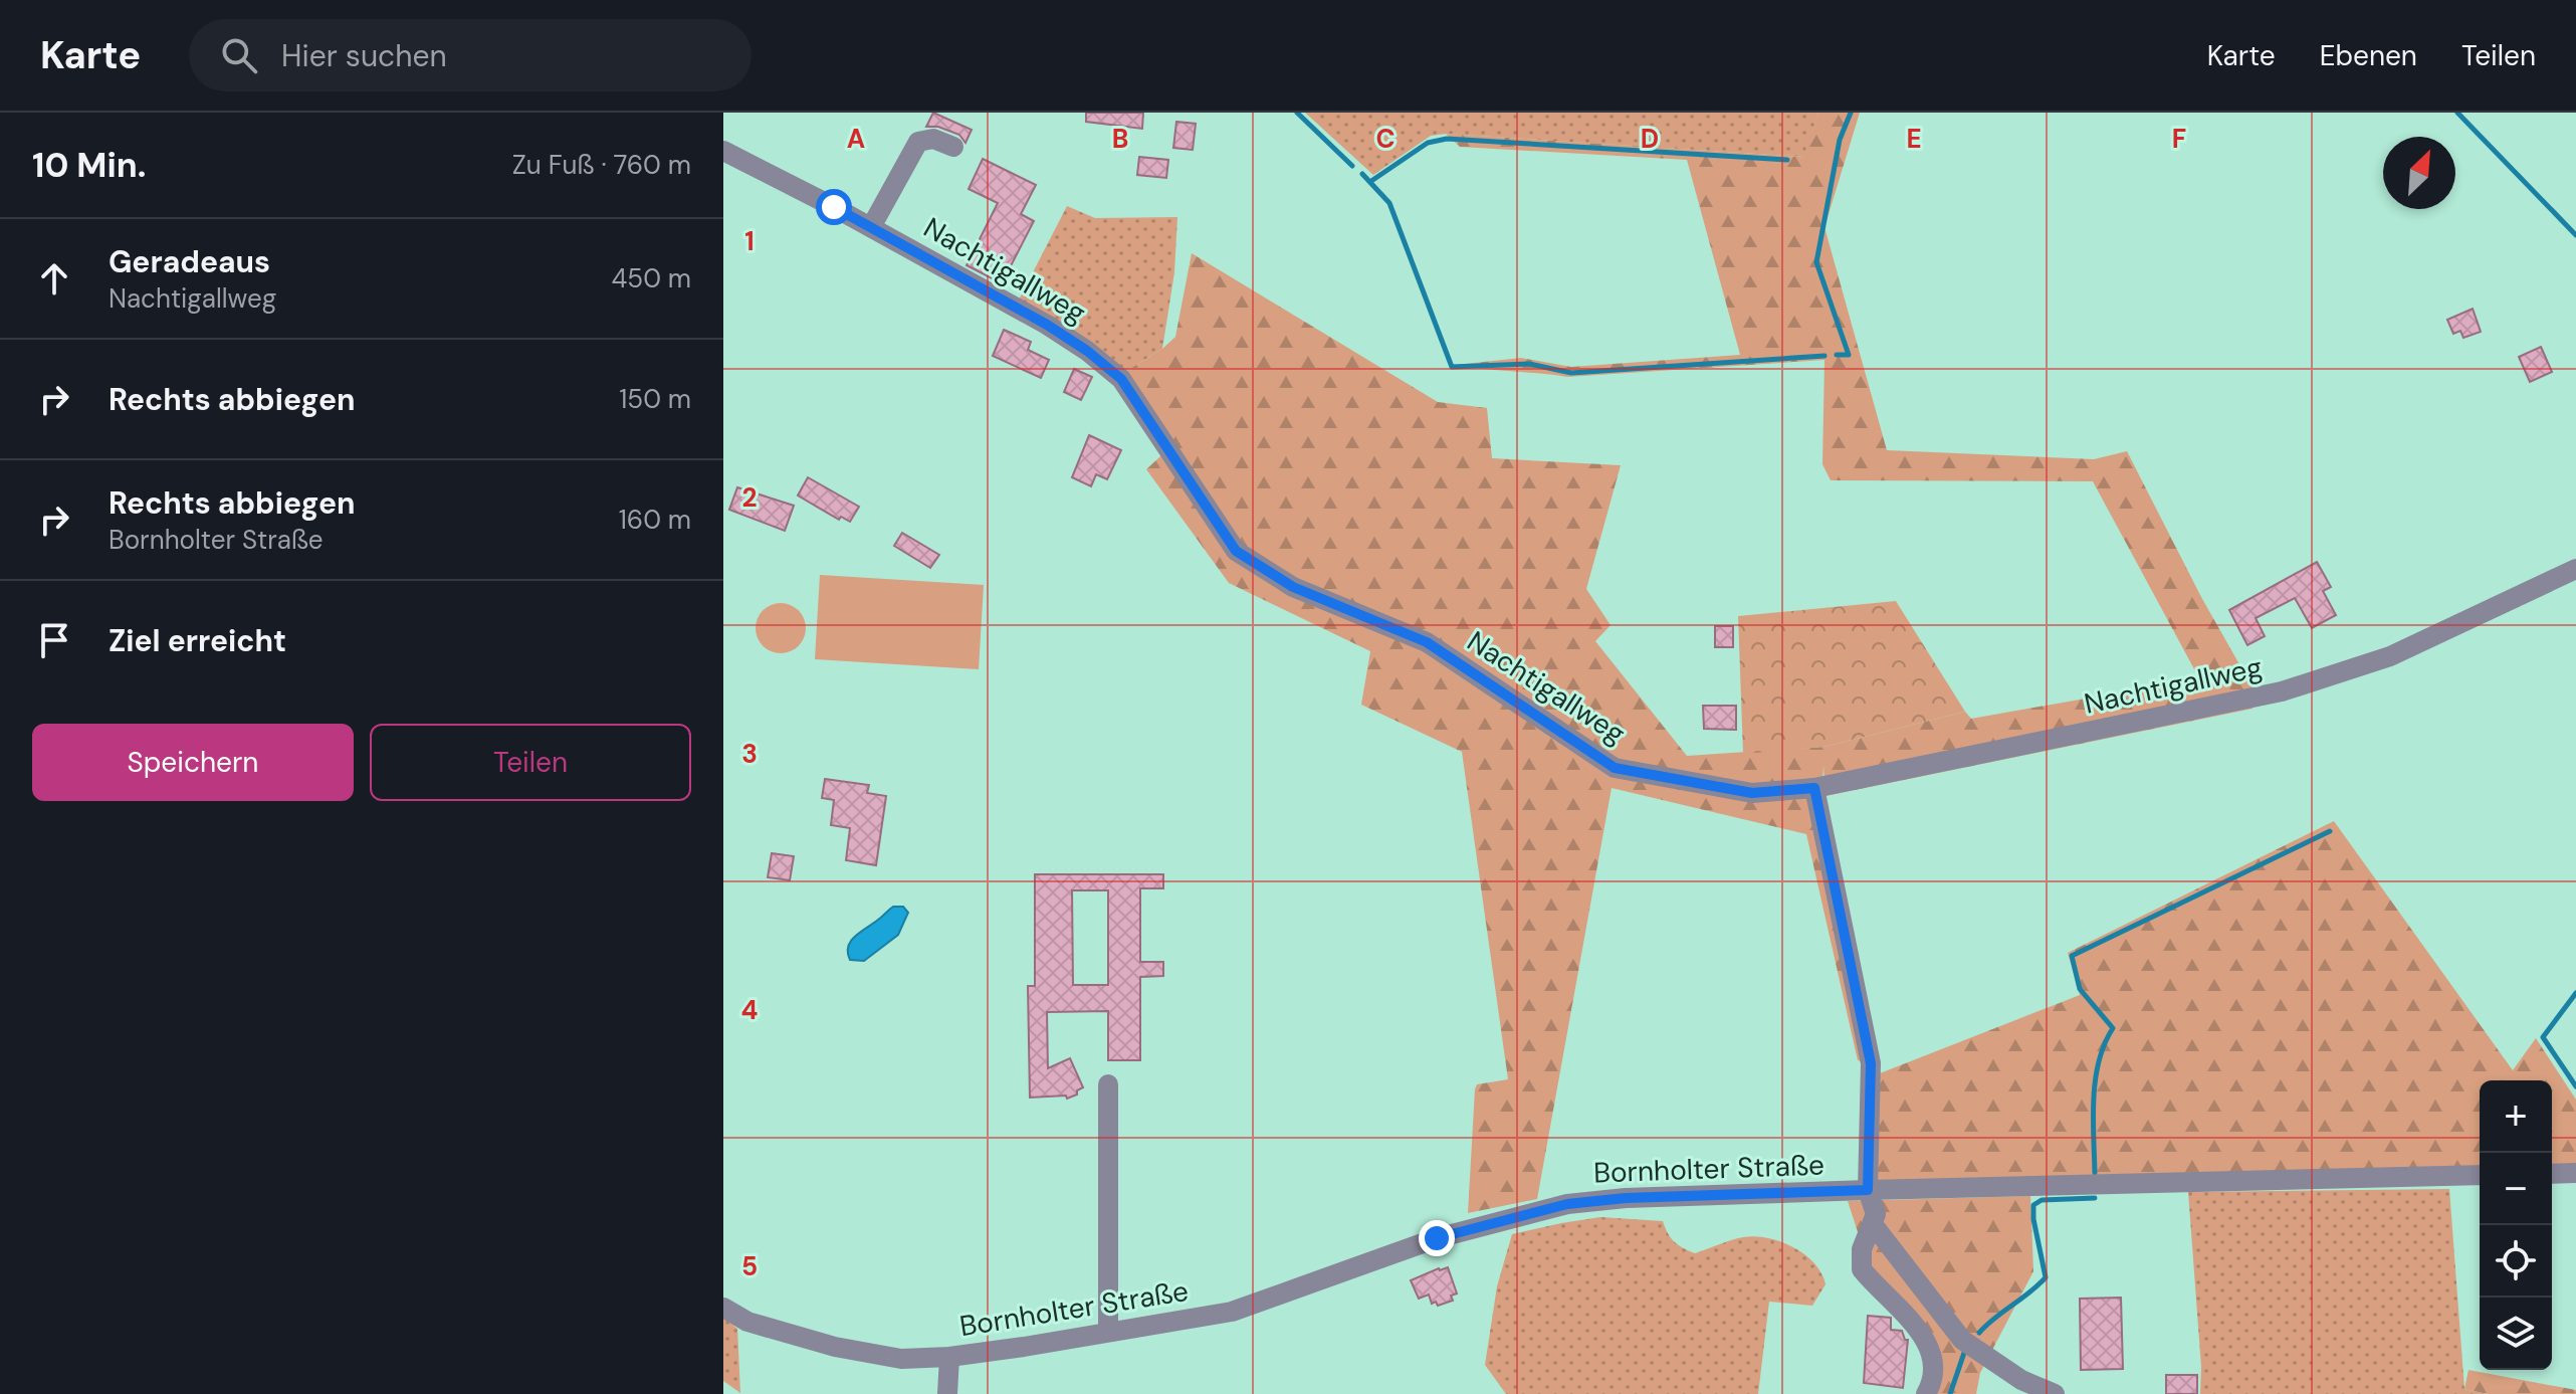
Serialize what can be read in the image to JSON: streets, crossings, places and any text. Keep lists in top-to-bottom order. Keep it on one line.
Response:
{"streets":{"street":["Nachtigallweg","Bornholter Straße"]},"north":"top right","page":{"header":"Karte","search":"Hier suchen","nav":["Karte","Ebenen","Teilen"],"heading":["10 Min.","Zu Fuß · 760 m"],"list":[["Geradeaus","Nachtigallweg","450 m"],["Rechts abbiegen","150 m"],["Rechts abbiegen","Bornholter Straße","160 m"],"Ziel erreicht"],"buttons":["Speichern","Teilen"],"map_buttons":["+","−"]},"grid":{"columns":["A","B","C","D","E","F"],"rows":["1","2","3","4","5"]}}
